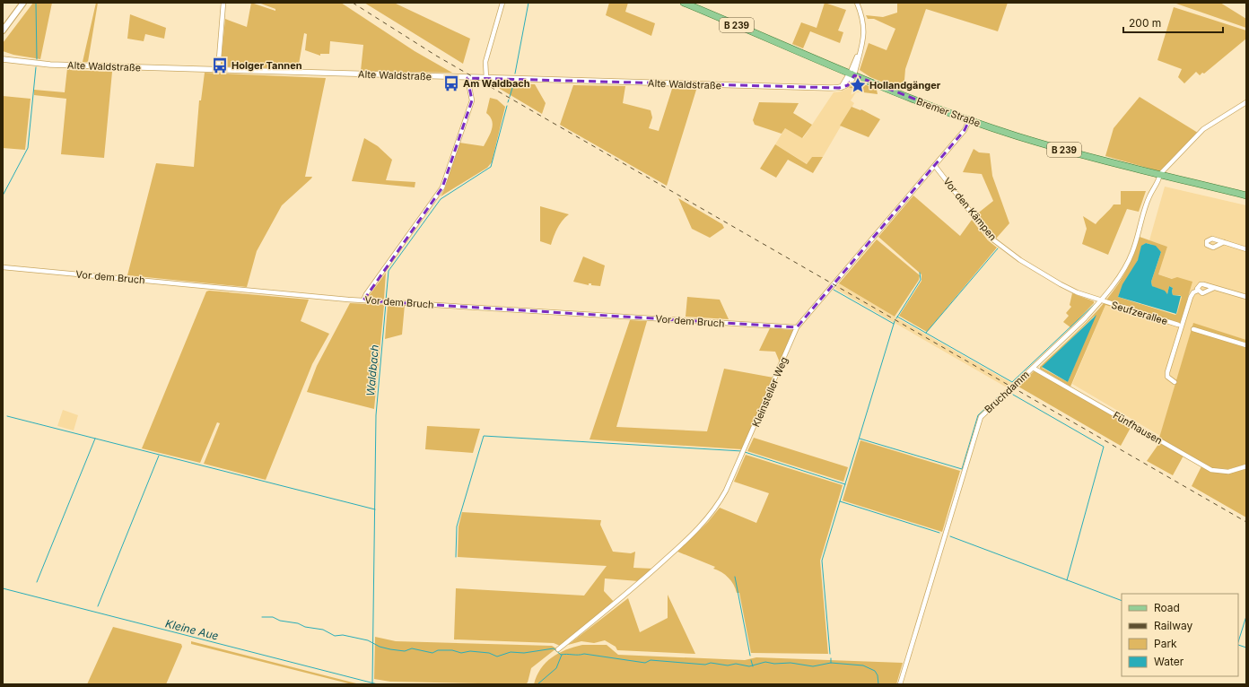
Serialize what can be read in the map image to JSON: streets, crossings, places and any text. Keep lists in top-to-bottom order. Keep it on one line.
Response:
{"streets":{"main road":["B 239","Bremer Straße"],"street":["Alte Waldstraße","Vor den Kämpen","Vor dem Bruch","Seufzerallee","Kleinsteller Weg","Bruchdamm","Fünfhausen"]},"crossings":[["B 239","Bremer Straße"],["B 239","Bruchdamm"],["Alte Waldstraße","Bremer Straße"],["Bremer Straße","Kleinsteller Weg"],["Bremer Straße","Bruchdamm"],["Vor den Kämpen","Seufzerallee"],["Vor den Kämpen","Kleinsteller Weg"],["Vor den Kämpen","Bruchdamm"],["Vor dem Bruch","Kleinsteller Weg"],["Seufzerallee","Bruchdamm"],["Bruchdamm","Fünfhausen"]],"water":["Waldbach","Kleine Aue"],"places":{"bus stop":["Holger Tannen","Am Waldbach"],"place":["Hollandgänger"]},"legend":["Road","Railway","Park","Water"],"scale_bar":"200 m"}
